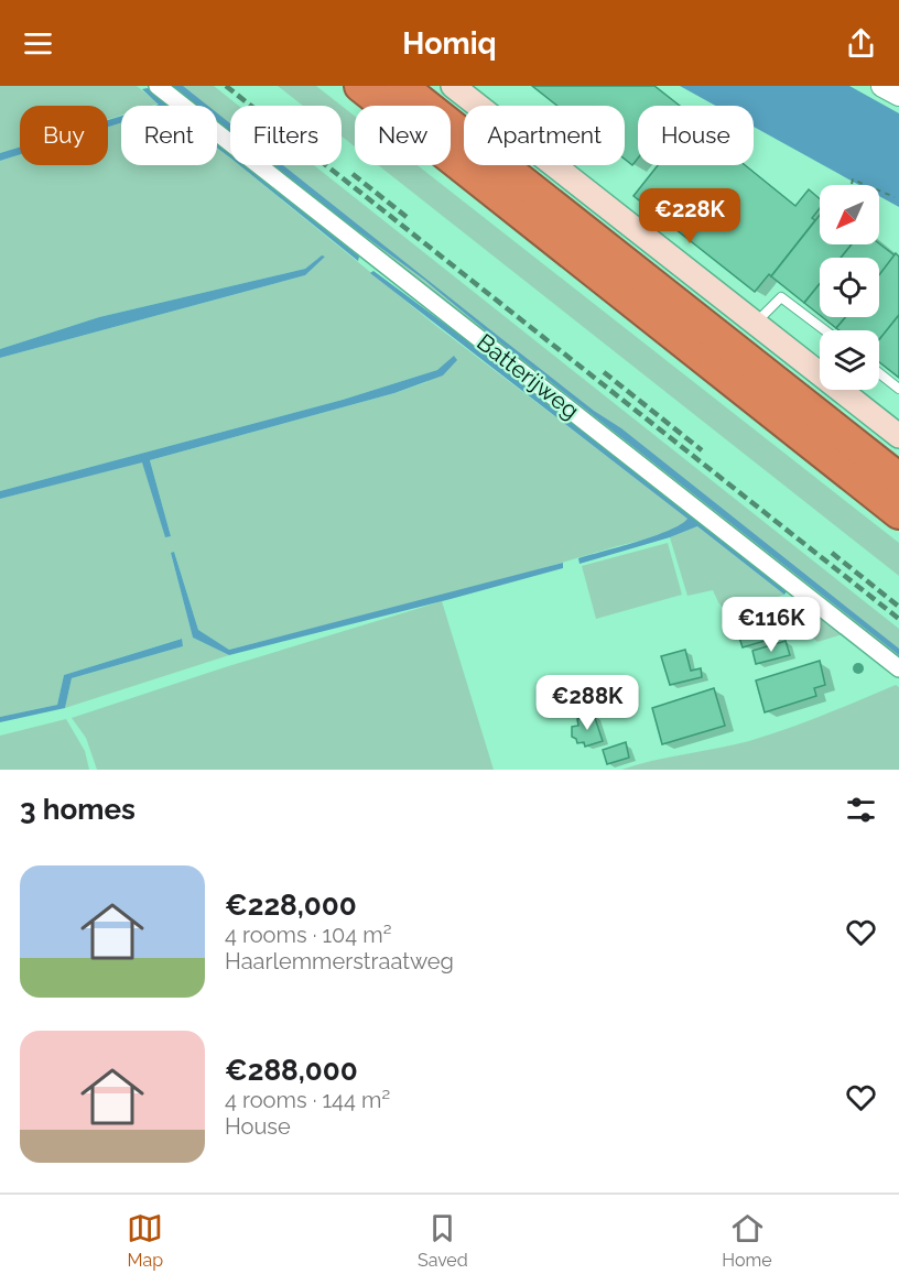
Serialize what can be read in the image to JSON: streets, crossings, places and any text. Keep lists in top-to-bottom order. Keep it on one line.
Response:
{"streets":{"street":["Batterijweg"]},"north":"bottom left","page":{"header":"Homiq","chip":["Buy","Rent","Filters","New","Apartment","House"],"price":["€228K","€116K","€288K"],"heading":"3 homes","list":[{"name":"€228,000","note":"4 rooms · 104 m² · Haarlemmerstraatweg"},{"name":"€288,000","note":"4 rooms · 144 m² · House"}],"tabs":["Map","Saved","Home"]}}
